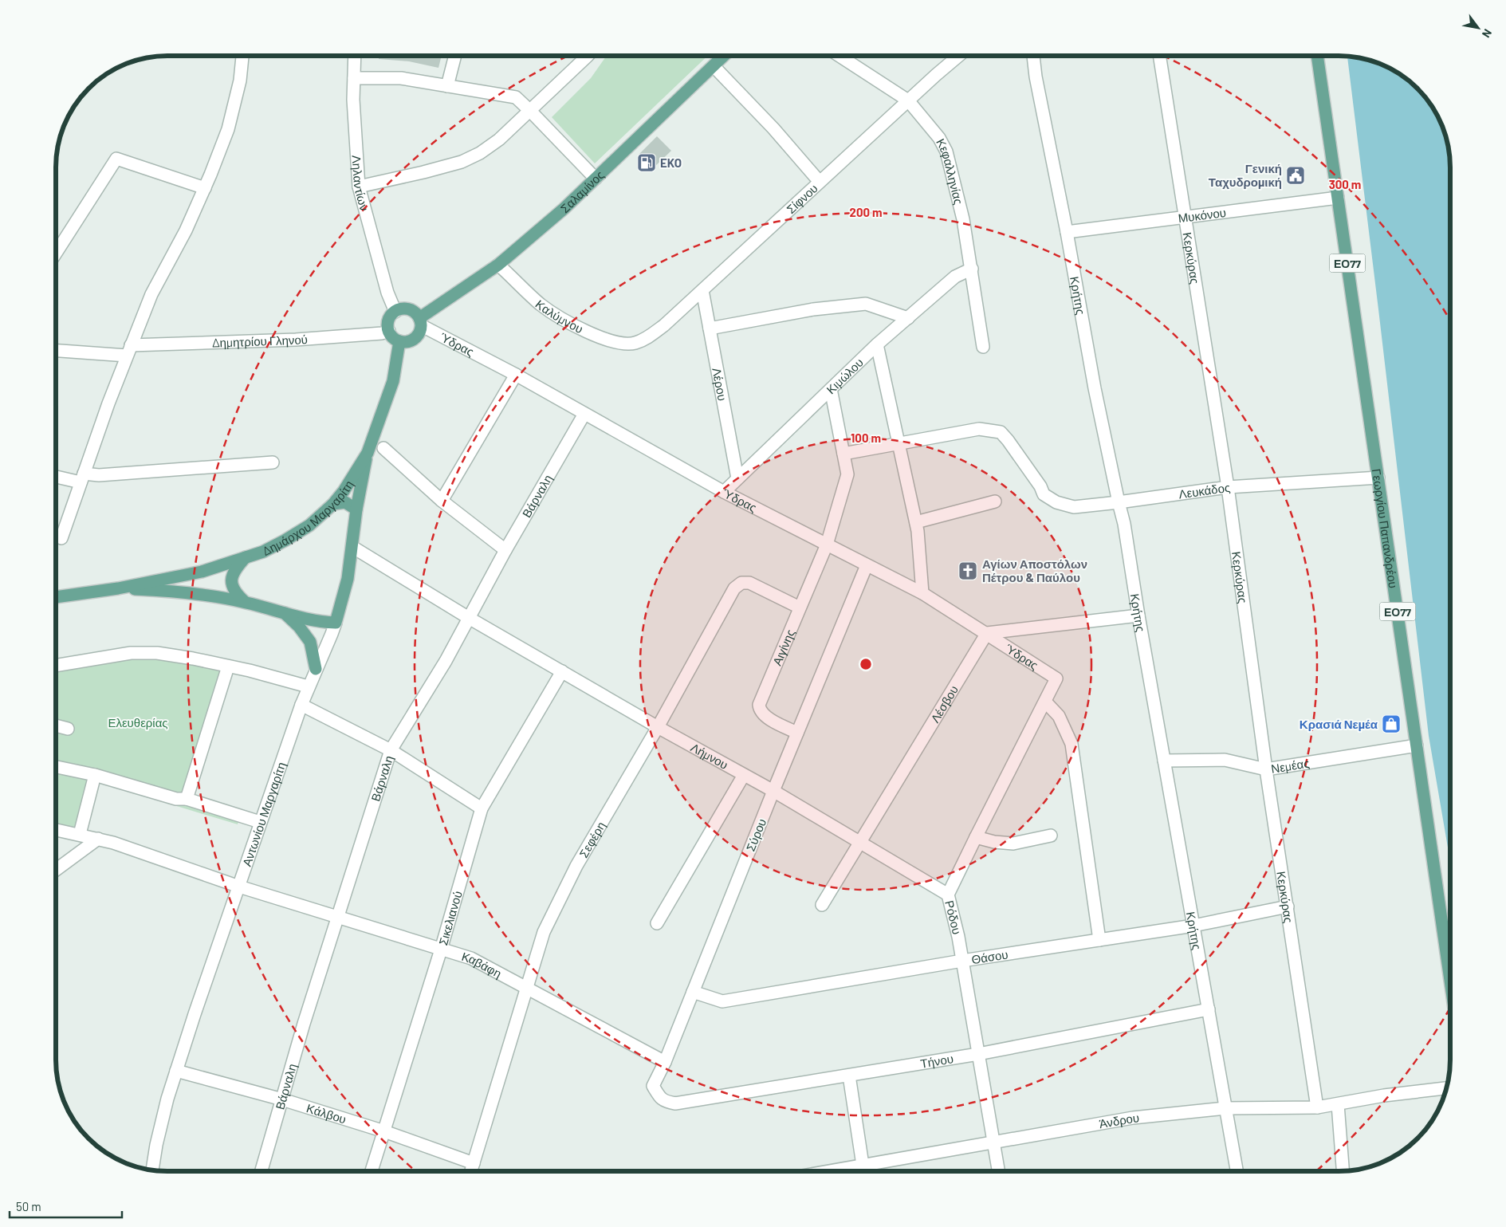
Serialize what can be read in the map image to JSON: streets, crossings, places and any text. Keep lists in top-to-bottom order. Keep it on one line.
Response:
{"streets":{"main road":["Σαλαμίνος","ΕΟ77","Δημάρχου Μαργαρίτη","Γεωργίου Παπανδρέου","Αντωνίου Μαργαρίτη"],"street":["Κεφαλληνίας","Ληλαντίων","Σίφνου","Μυκόνου","Κερκύρας","Κρήτης","Καλύμνου","Δημητρίου Γληνού","Ύδρας","Κιμώλου","Λέρου","Λευκάδος","Βάρναλη","Αιγίνης","Λέσβου","Λήμνου","Νεμέας","Σύρου","Σεφέρη","Ρόδου","Σικελιανού","Θάσου","Καβάφη","Τήνου","Κάλβου","Άνδρου"]},"crossings":[["Κεφαλληνίας","Σίφνου"],["Κεφαλληνίας","Κιμώλου"],["Ληλαντίων","Σαλαμίνος"],["Ληλαντίων","Δημητρίου Γληνού"],["Ληλαντίων","Ύδρας"],["Ληλαντίων","Δημάρχου Μαργαρίτη"],["Σαλαμίνος","Καλύμνου"],["Σαλαμίνος","Δημητρίου Γληνού"],["Σαλαμίνος","Ύδρας"],["Σαλαμίνος","Δημάρχου Μαργαρίτη"],["Σίφνου","Καλύμνου"],["Σίφνου","Λέρου"],["Μυκόνου","Κερκύρας"],["Μυκόνου","Κρήτης"],["Μυκόνου","Γεωργίου Παπανδρέου"],["Κερκύρας","Λευκάδος"],["Κερκύρας","Νεμέας"],["Κερκύρας","Θάσου"],["Κερκύρας","Άνδρου"],["Κρήτης","Λευκάδος"],["Κρήτης","Νεμέας"],["Κρήτης","Θάσου"],["Κρήτης","Τήνου"],["Κρήτης","Άνδρου"],["Δημητρίου Γληνού","Ύδρας"],["Δημητρίου Γληνού","Δημάρχου Μαργαρίτη"],["Ύδρας","Κιμώλου"],["Ύδρας","Βάρναλη"],["Ύδρας","Δημάρχου Μαργαρίτη"],["Ύδρας","Αιγίνης"],["Ύδρας","Λέσβου"],["Ύδρας","Σύρου"],["Ύδρας","Ρόδου"],["Κιμώλου","Λέρου"],["Κιμώλου","Αιγίνης"],["Λευκάδος","Γεωργίου Παπανδρέου"],["Λευκάδος","Αιγίνης"],["Βάρναλη","Λήμνου"],["Βάρναλη","Καβάφη"],["Βάρναλη","Κάλβου"],["Δημάρχου Μαργαρίτη","Αντωνίου Μαργαρίτη"],["Γεωργίου Παπανδρέου","Νεμέας"],["Αιγίνης","Σύρου"],["Αιγίνης","Σεφέρη"],["Λέσβου","Λήμνου"],["Λήμνου","Αντωνίου Μαργαρίτη"],["Λήμνου","Σύρου"],["Λήμνου","Σεφέρη"],["Λήμνου","Ρόδου"],["Λήμνου","Σικελιανού"],["Αντωνίου Μαργαρίτη","Καβάφη"],["Αντωνίου Μαργαρίτη","Κάλβου"],["Σύρου","Θάσου"],["Σύρου","Καβάφη"],["Σύρου","Τήνου"],["Σεφέρη","Καβάφη"],["Σεφέρη","Κάλβου"],["Ρόδου","Θάσου"],["Ρόδου","Τήνου"],["Ρόδου","Άνδρου"],["Σικελιανού","Καβάφη"],["Σικελιανού","Κάλβου"]],"parks":["Ελευθερίας"],"places":{"fuel station":["EKO"],"public building":["Γενική Ταχυδρομική"],"church":["Αγίων Αποστόλων Πέτρου & Παύλου"],"shop":["Κρασιά Νεμέα"]},"scale_bar":"50 m","north":"bottom right","rings":["300 m","200 m","100 m"]}
